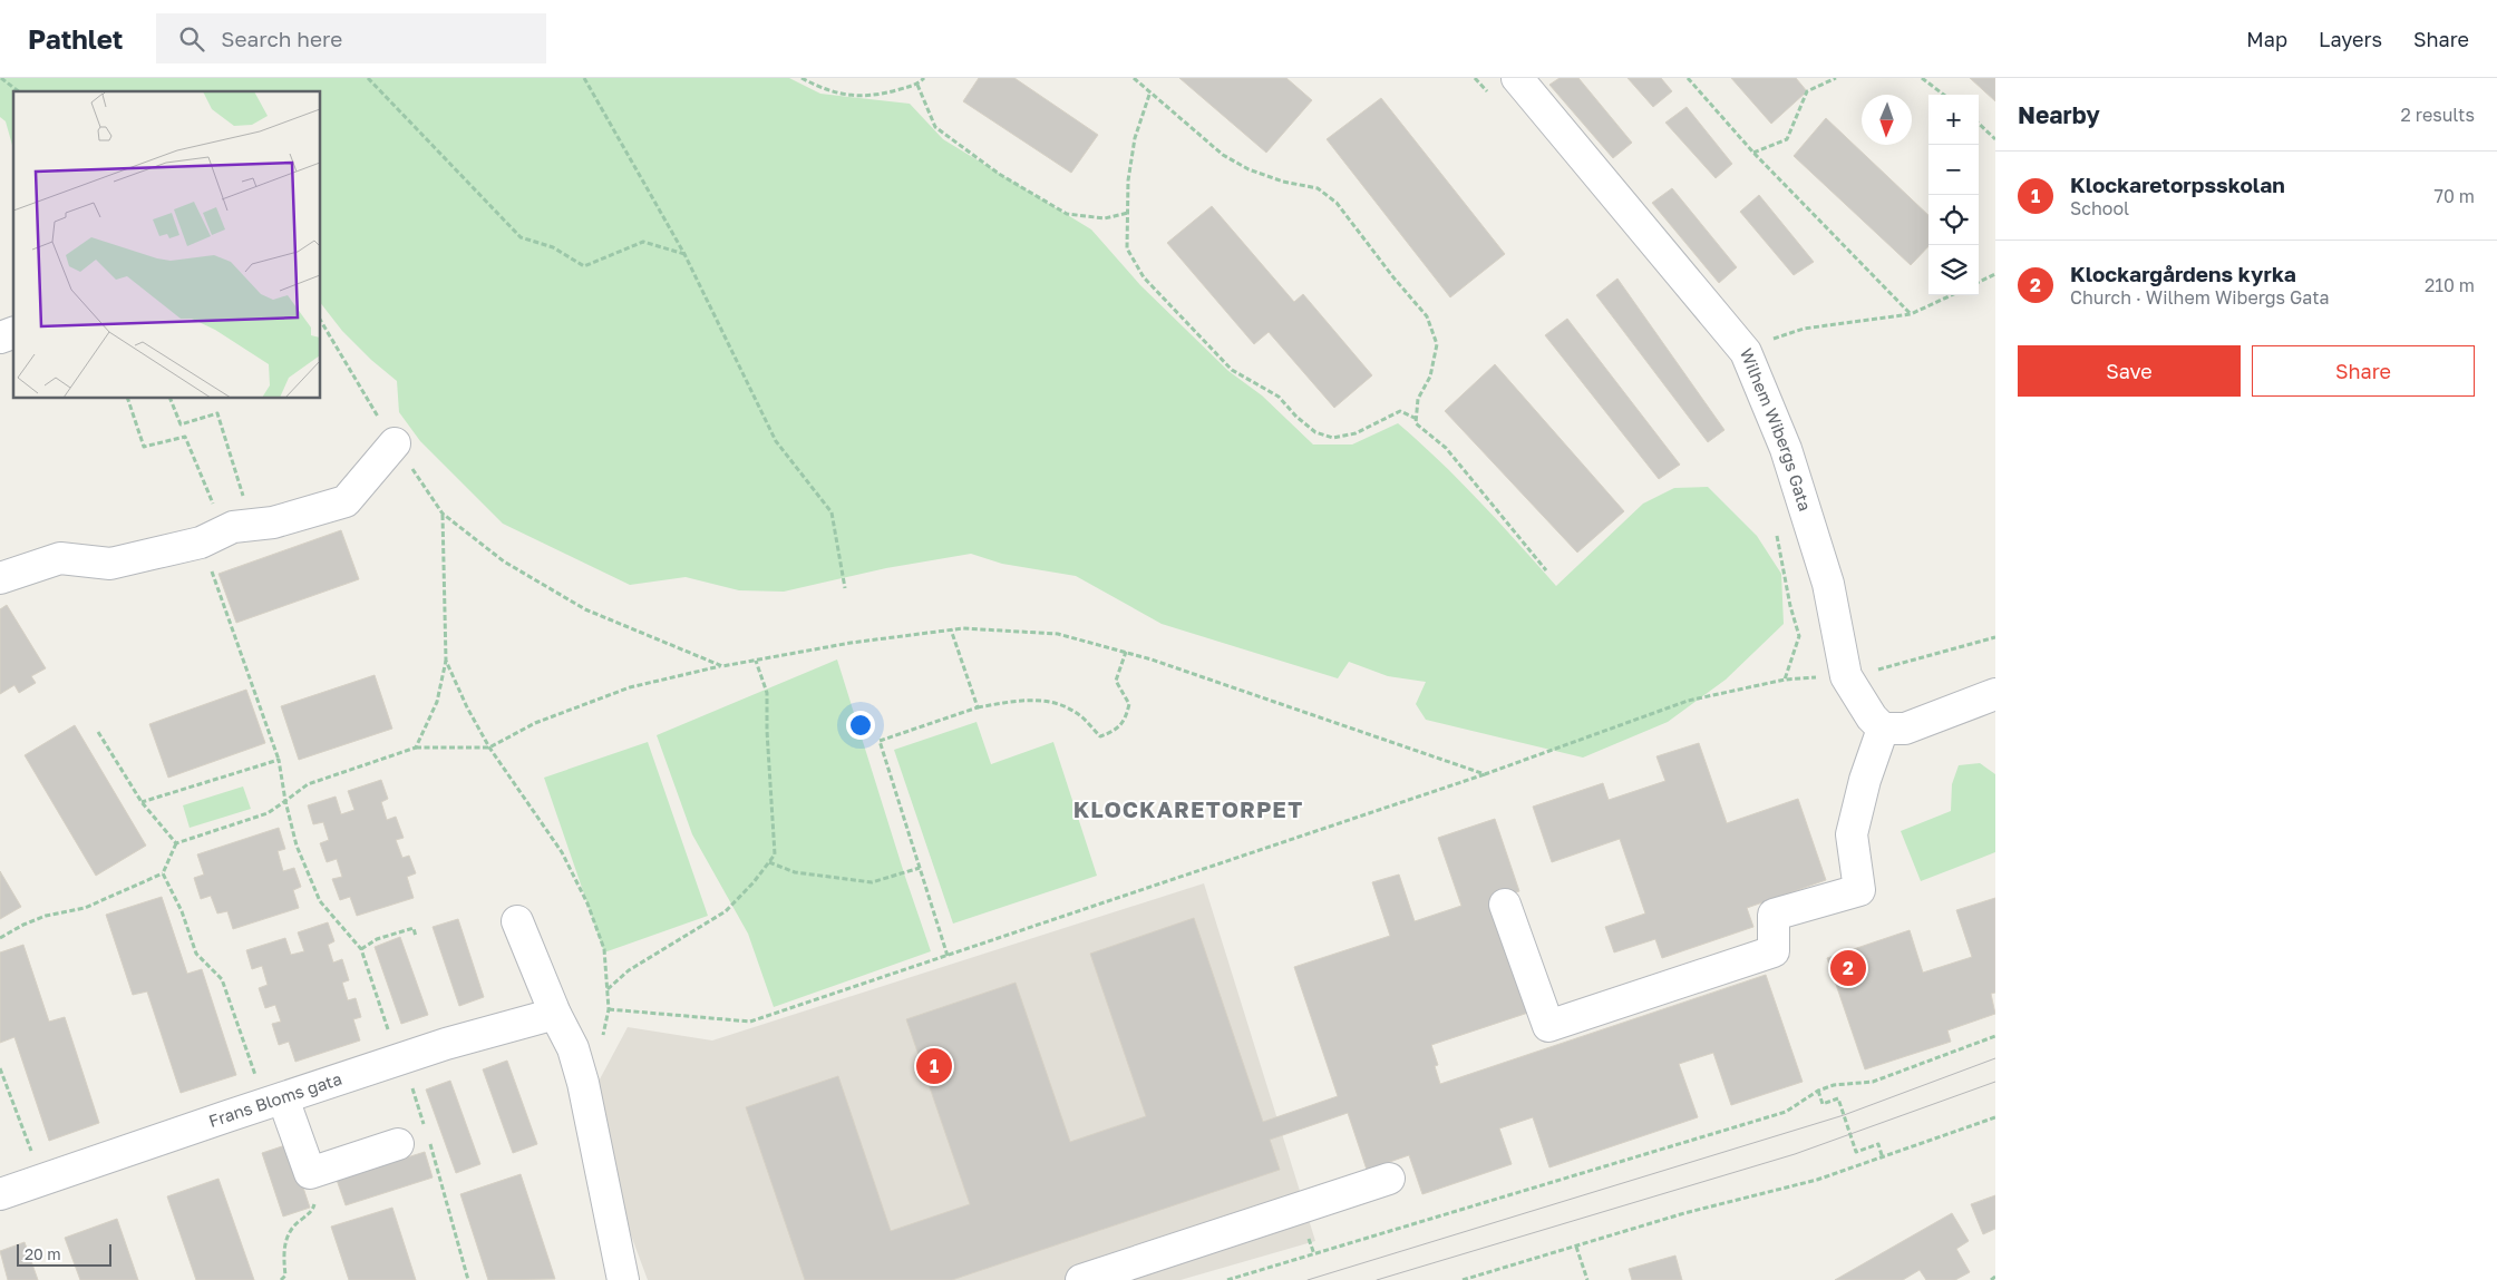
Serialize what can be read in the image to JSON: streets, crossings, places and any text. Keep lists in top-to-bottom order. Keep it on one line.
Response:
{"streets":{"street":["Wilhem Wibergs Gata","Frans Bloms gata"]},"districts":["KLOCKARETORPET"],"scale_bar":"20 m","north":"bottom","page":{"header":"Pathlet","search":"Search here","nav":["Map","Layers","Share"],"heading":["Nearby","2 results"],"map_buttons":["+","−"],"list":[{"mark":"1","name":"Klockaretorpsskolan","note":"School","value":"70 m"},{"mark":"2","name":"Klockargårdens kyrka","note":"Church · Wilhem Wibergs Gata","value":"210 m"}],"buttons":["Save","Share"],"pins":["2","1"],"scale":"20 m"}}
